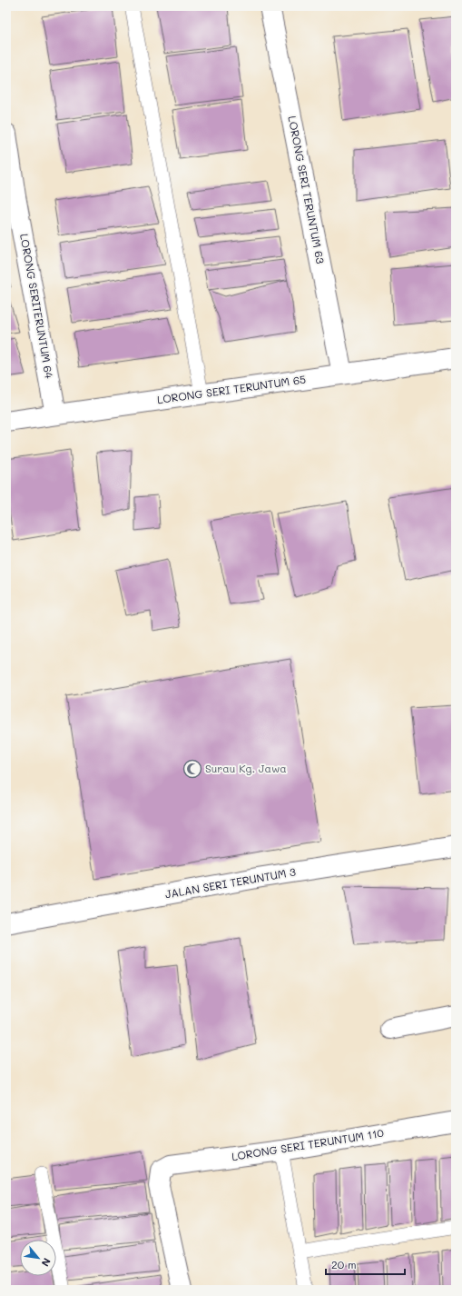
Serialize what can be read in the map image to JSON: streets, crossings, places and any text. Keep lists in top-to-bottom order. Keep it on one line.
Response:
{"streets":{"street":["LORONG SERI TERUNTUM 63","LORONG SERITERUNTUM 64","LORONG SERI TERUNTUM 65","JALAN SERI TERUNTUM 3","LORONG SERI TERUNTUM 110"]},"crossings":[["LORONG SERI TERUNTUM 63","LORONG SERI TERUNTUM 65"],["LORONG SERITERUNTUM 64","LORONG SERI TERUNTUM 65"]],"places":{"mosque":["Surau Kg. Jawa"]},"scale_bar":"20 m","north":"bottom right"}
